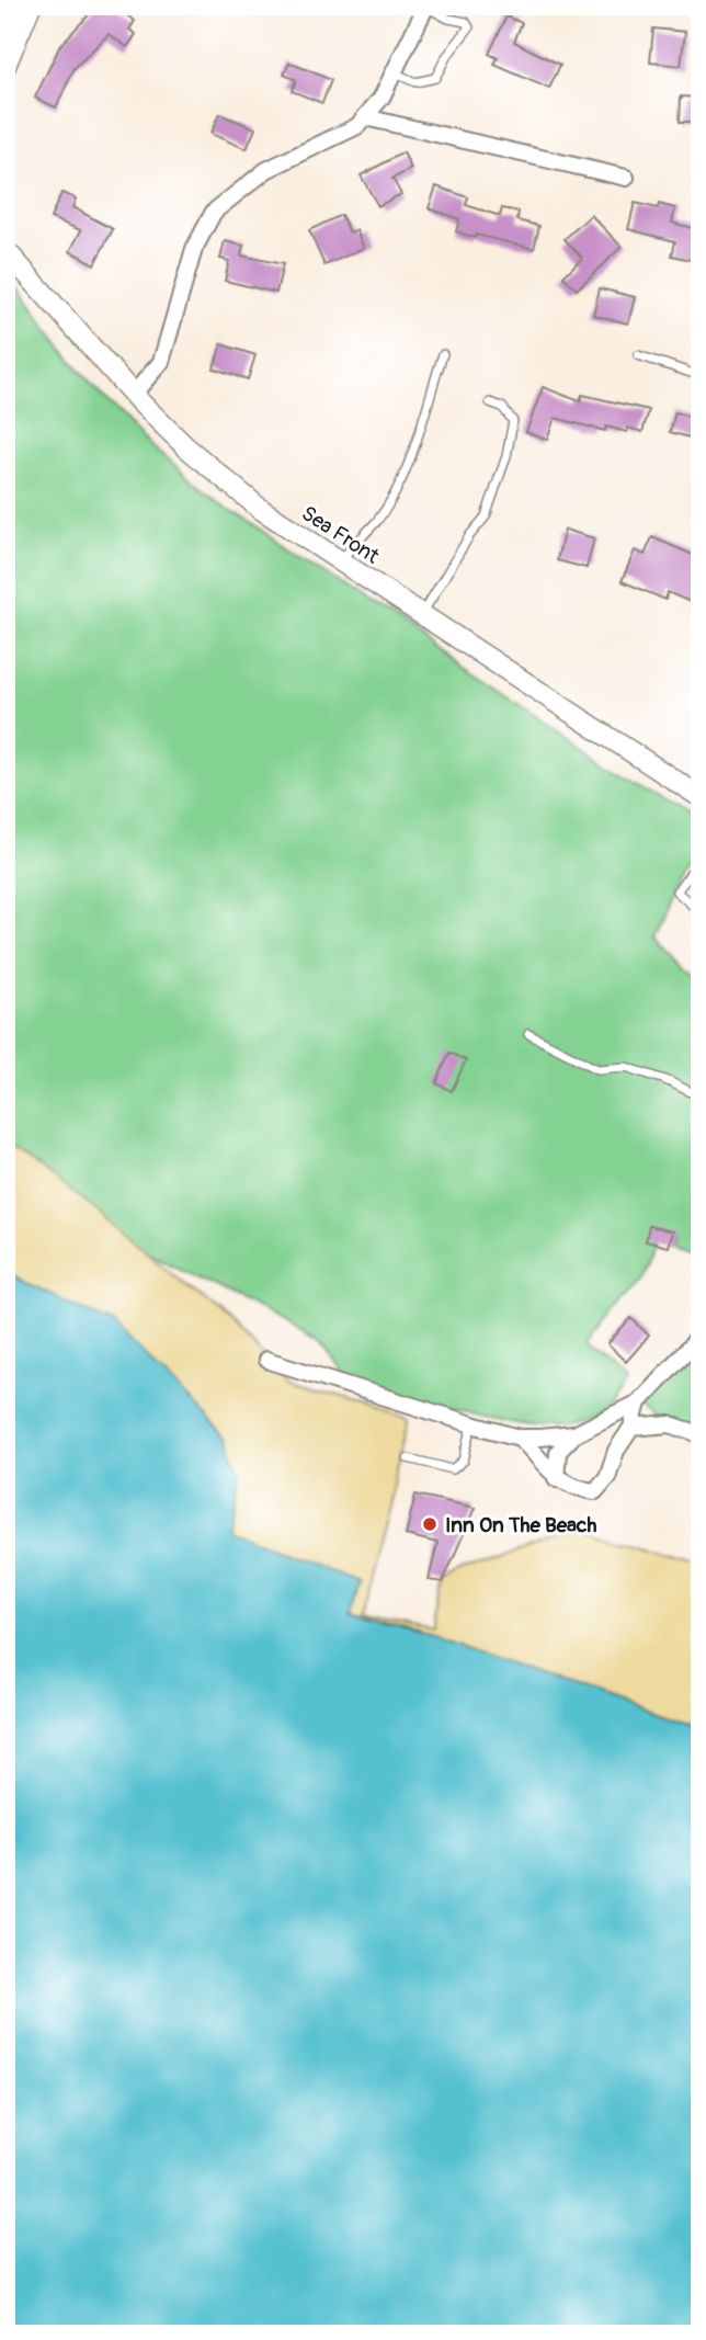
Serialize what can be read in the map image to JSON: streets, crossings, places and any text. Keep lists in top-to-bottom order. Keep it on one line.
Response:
{"streets":{"street":["Sea Front"]},"places":["Inn On The Beach"]}
